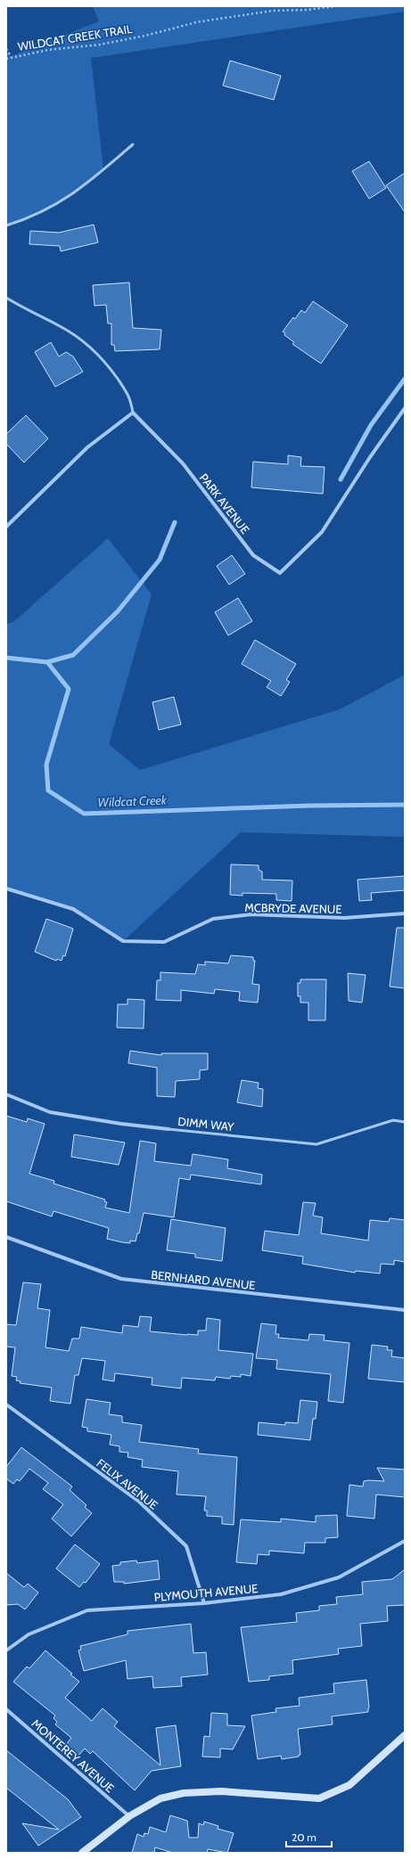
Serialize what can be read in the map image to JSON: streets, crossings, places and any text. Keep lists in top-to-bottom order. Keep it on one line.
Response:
{"streets":{"street":["PARK AVENUE","MCBRYDE AVENUE","DIMM WAY","BERNHARD AVENUE","FELIX AVENUE","PLYMOUTH AVENUE","MONTEREY AVENUE"],"path":["WILDCAT CREEK TRAIL"]},"crossings":[["FELIX AVENUE","PLYMOUTH AVENUE"]],"water":["Wildcat Creek"],"scale_bar":"20 m"}
